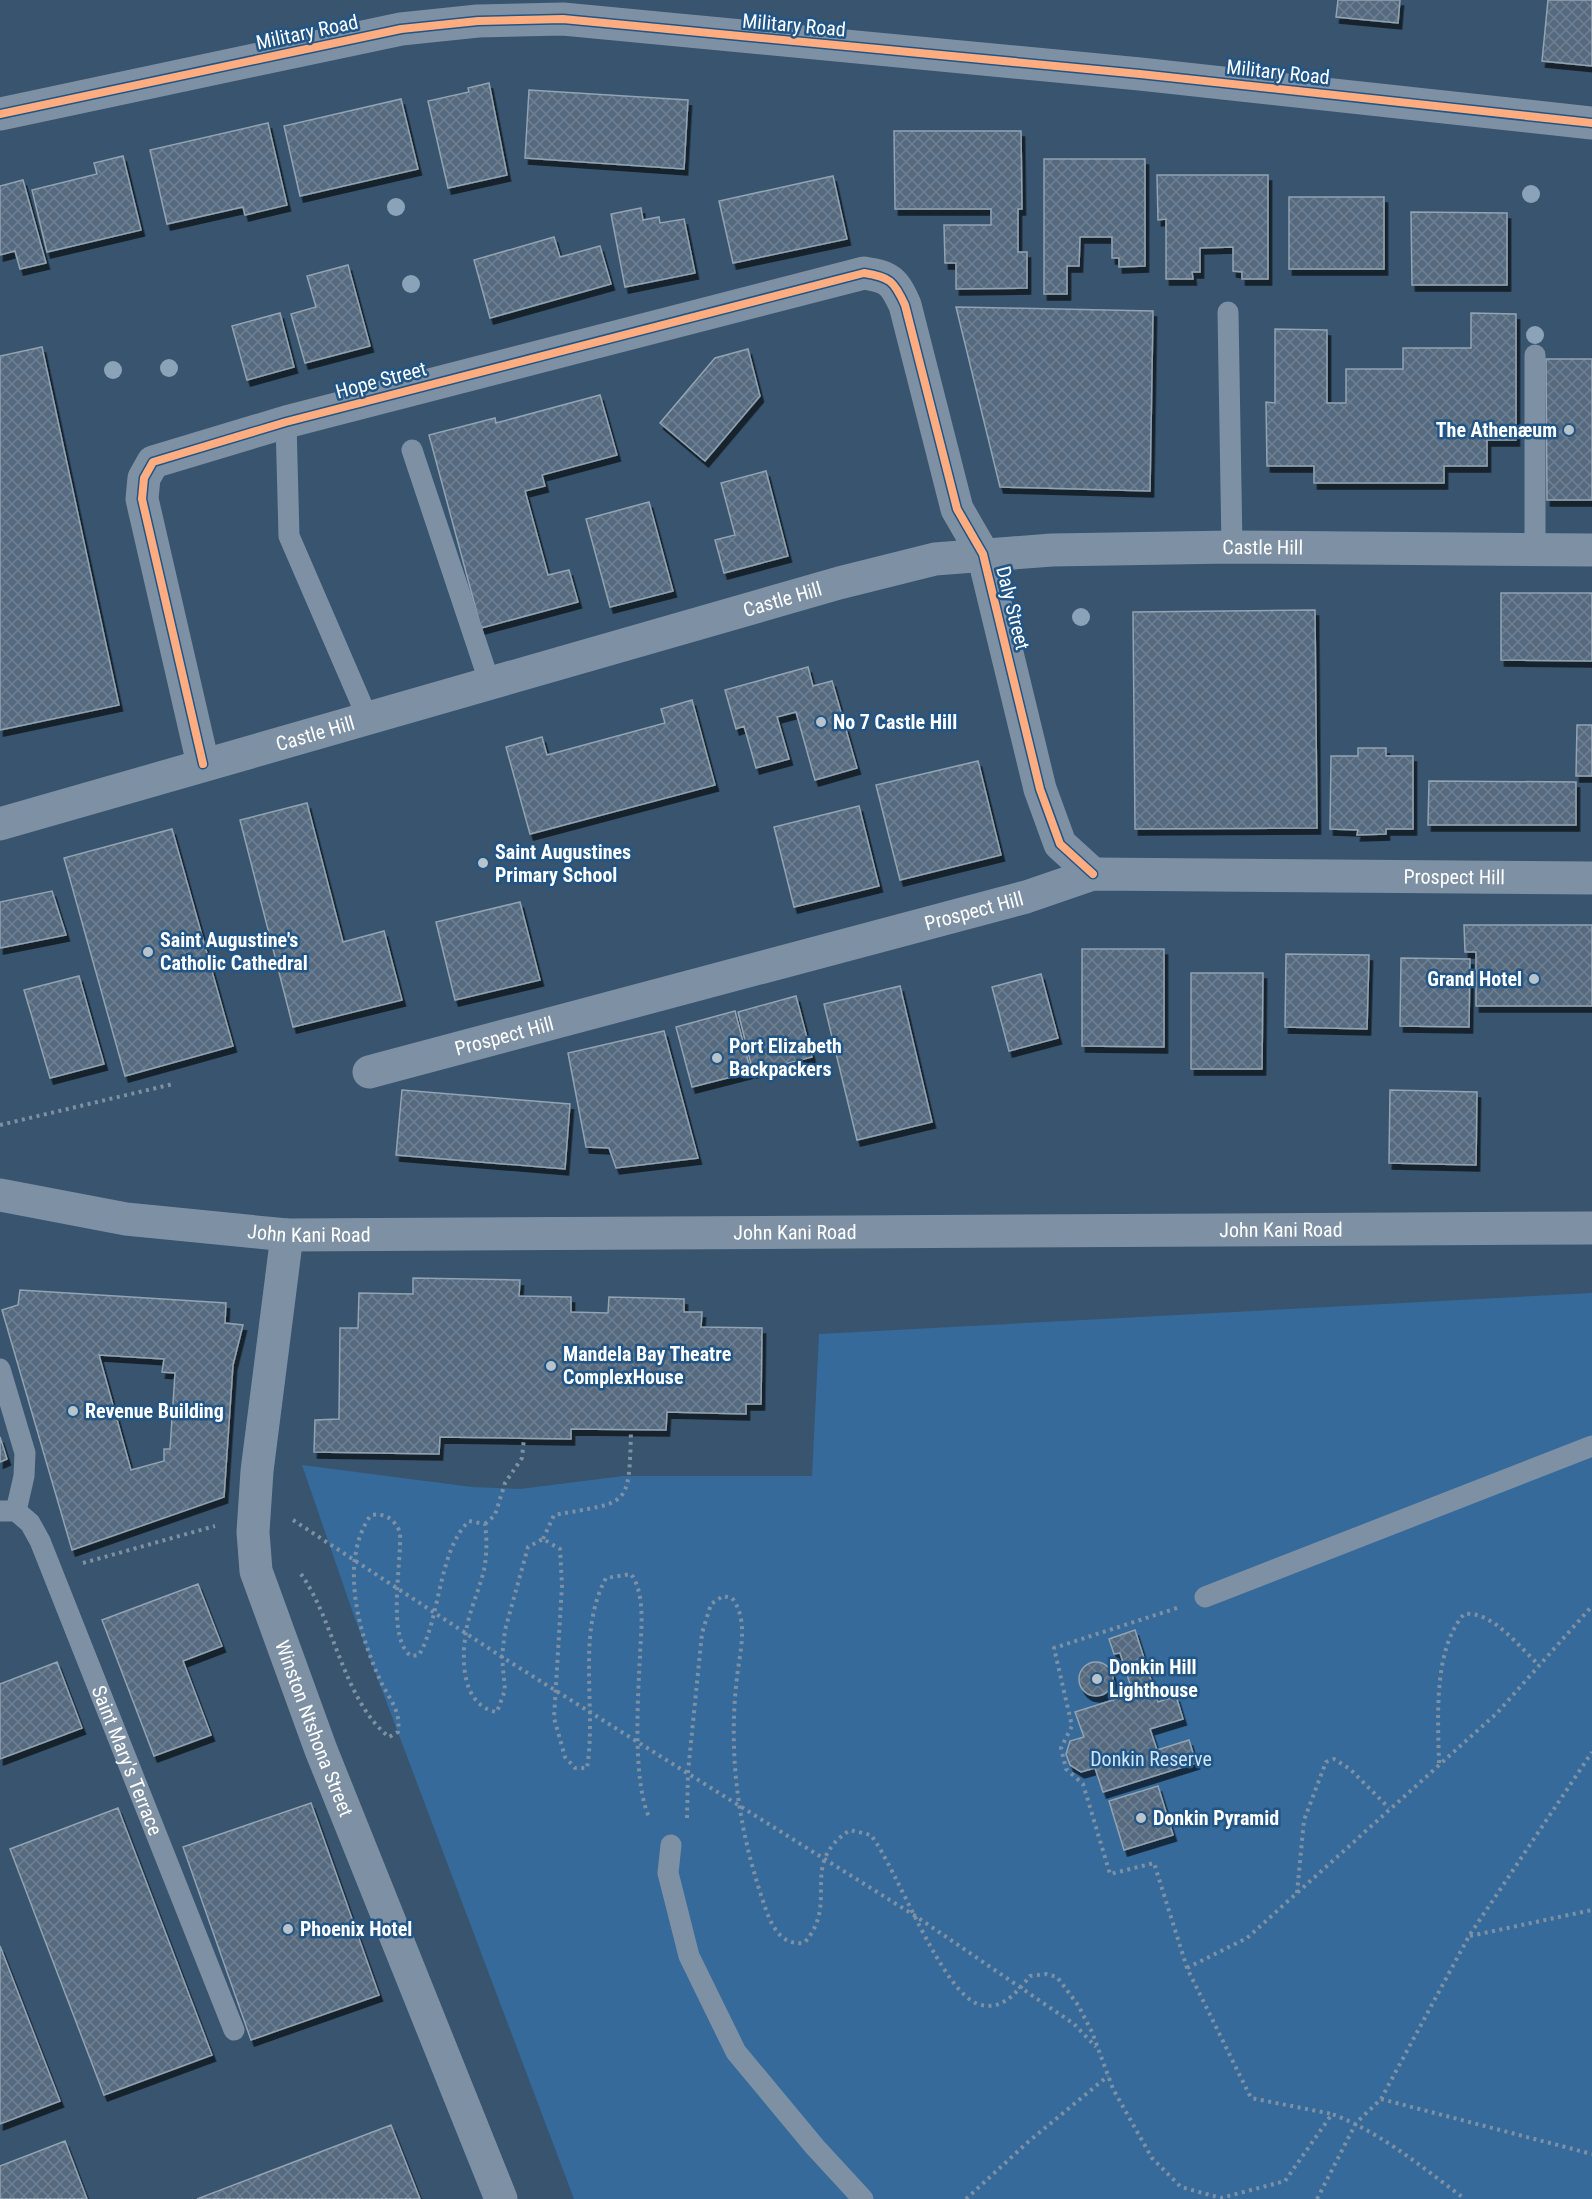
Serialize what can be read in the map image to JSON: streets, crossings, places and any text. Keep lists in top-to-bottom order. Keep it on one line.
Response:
{"streets":{"street":["Military Road","Hope Street","Castle Hill","Daly Street","Prospect Hill","John Kani Road","Winston Ntshona Street"],"lane":["Saint Mary's Terrace"]},"crossings":[["Hope Street","Castle Hill"],["Hope Street","Daly Street"],["Castle Hill","Daly Street"],["Daly Street","Prospect Hill"],["John Kani Road","Winston Ntshona Street"]],"parks":["Donkin Reserve"],"places":["The Athenæum","No 7 Castle Hill","Saint Augustines Primary School","Saint Augustine's Catholic Cathedral","Grand Hotel","Port Elizabeth Backpackers","Mandela Bay Theatre ComplexHouse","Revenue Building","Donkin Hill Lighthouse","Donkin Pyramid","Phoenix Hotel"]}
